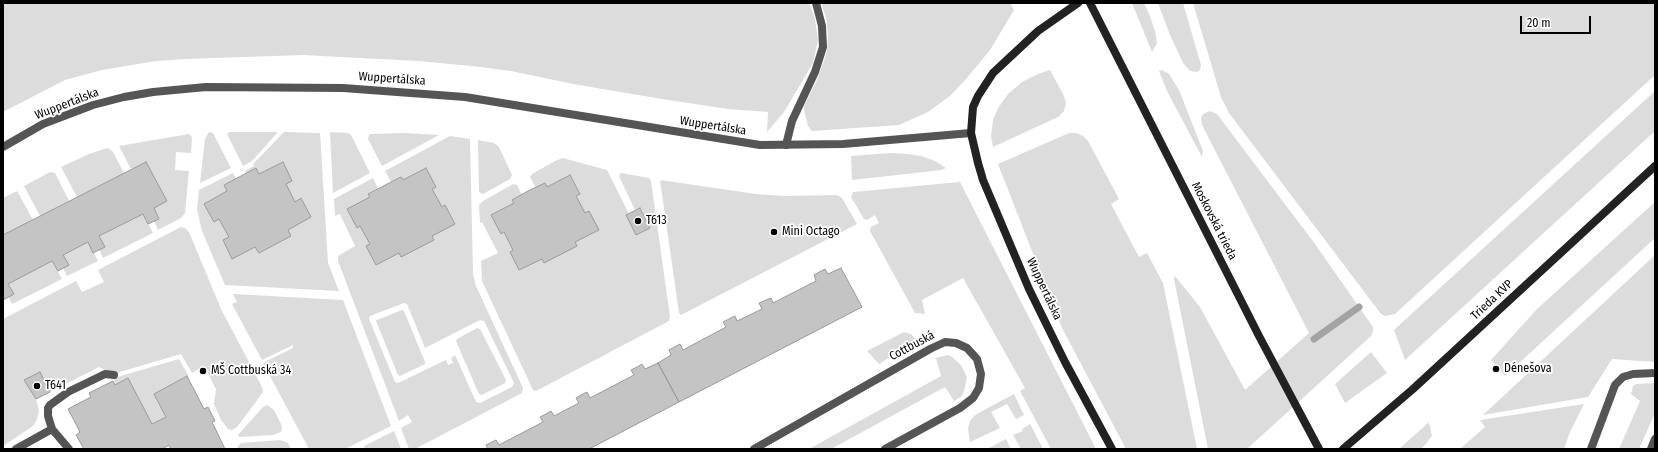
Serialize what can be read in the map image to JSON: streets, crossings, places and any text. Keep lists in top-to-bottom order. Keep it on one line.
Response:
{"streets":{"street":["Wuppertálska","Moskovská trieda","Trieda KVP","Cottbuská"]},"places":["T613","Mini Octago","Dénešova","MŠ Cottbuská 34","T641"],"scale_bar":"20 m"}
